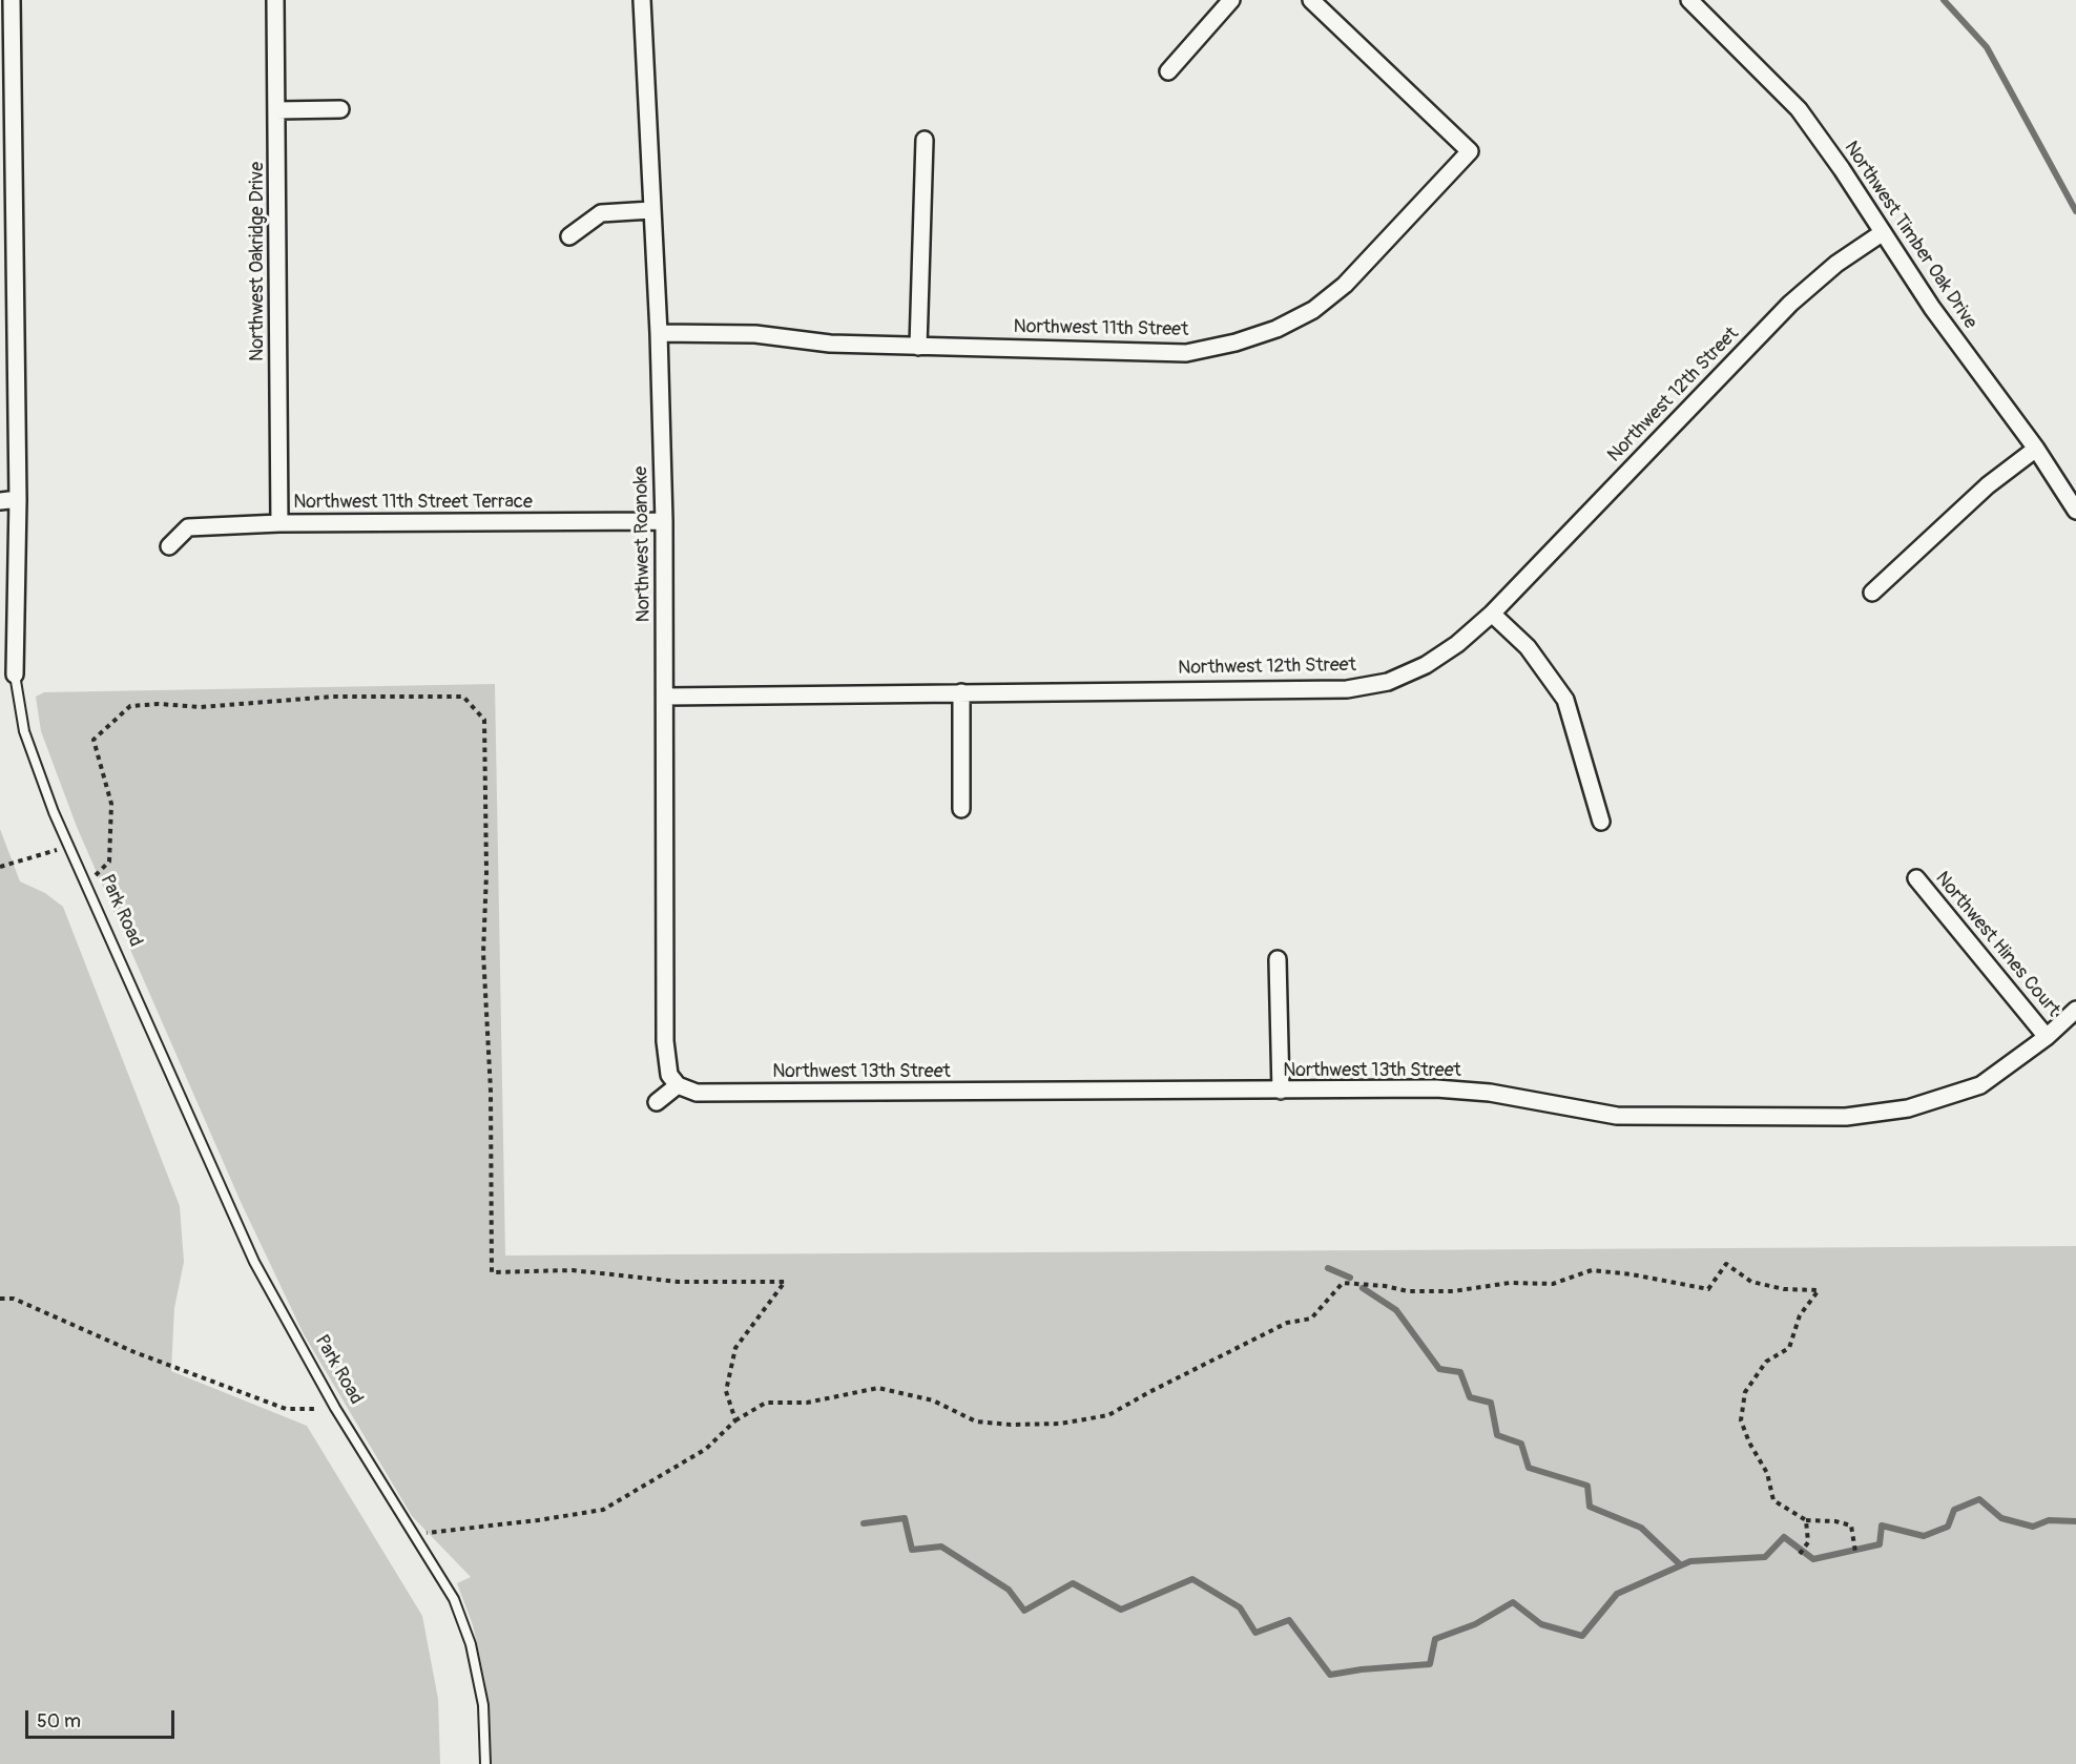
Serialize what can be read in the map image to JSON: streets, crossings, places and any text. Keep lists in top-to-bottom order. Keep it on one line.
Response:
{"streets":{"street":["Northwest Timber Oak Drive","Northwest Oakridge Drive","Northwest 11th Street","Northwest 12th Street","Northwest 11th Street Terrace","Northwest Roanoke","Park Road","Northwest Hines Court","Northwest 13th Street"]},"crossings":[["Northwest Timber Oak Drive","Northwest 12th Street"],["Northwest Oakridge Drive","Northwest 11th Street Terrace"],["Northwest 11th Street","Northwest Roanoke"],["Northwest 12th Street","Northwest Roanoke"],["Northwest 11th Street Terrace","Northwest Roanoke"],["Northwest Roanoke","Northwest 13th Street"],["Northwest Hines Court","Northwest 13th Street"]],"scale_bar":"50 m"}
